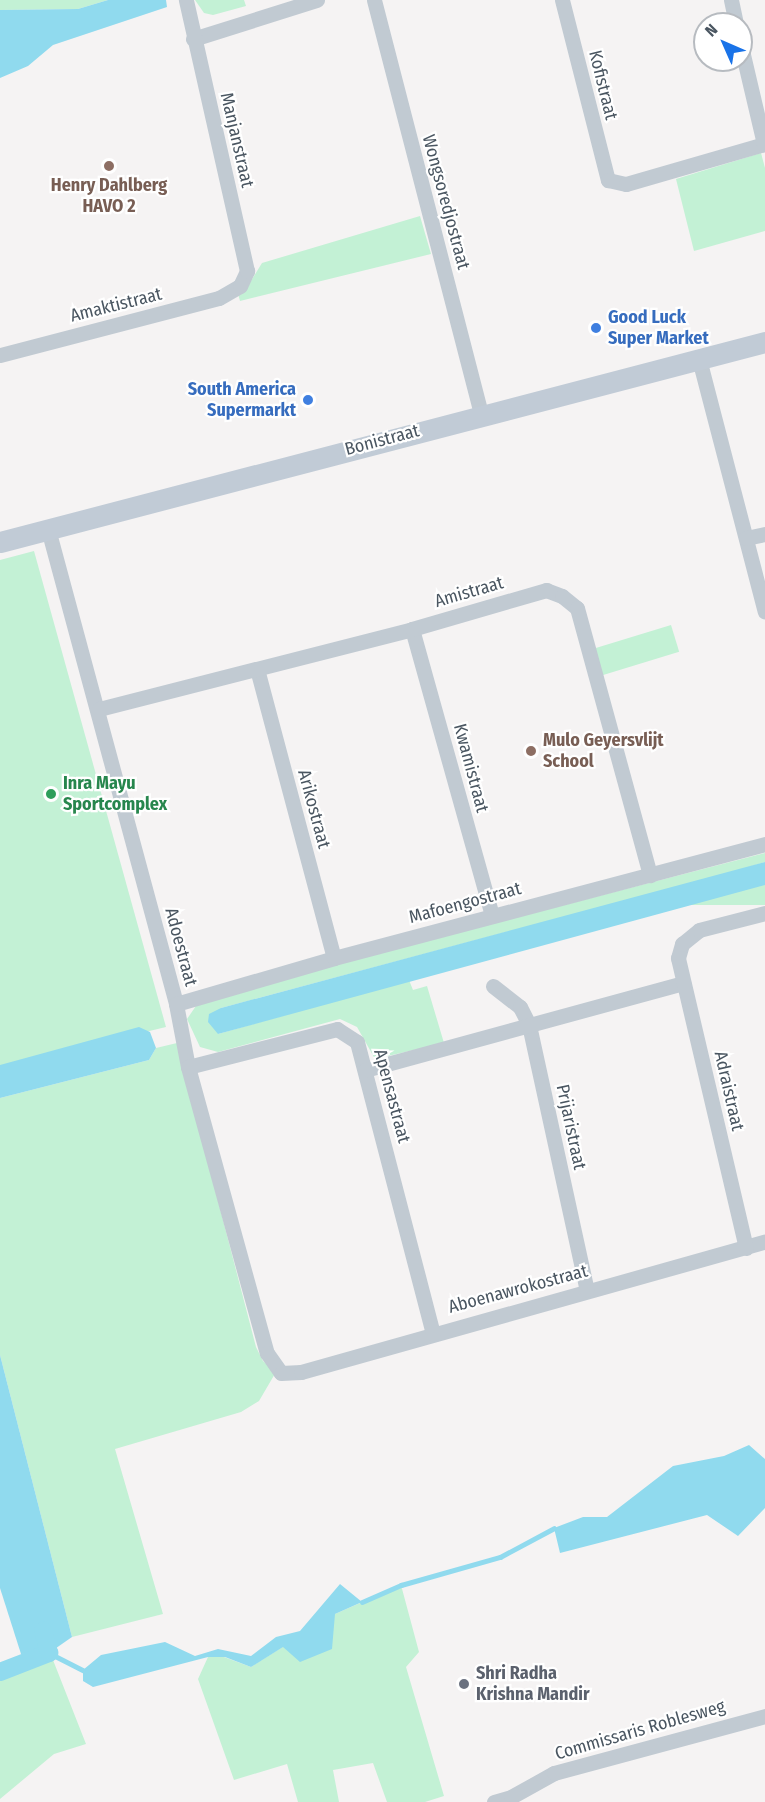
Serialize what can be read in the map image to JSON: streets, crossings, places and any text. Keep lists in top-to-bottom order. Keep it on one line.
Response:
{"streets":{"street":["Kofistraat","Manjanstraat","Wongsoredjostraat","Amaktistraat","Bonistraat","Amistraat","Kwamistraat","Arikostraat","Mafoengostraat","Adoestraat","Adraistraat","Apensastraat","Prijaristraat","Aboenawrokostraat","Commissaris Roblesweg"]},"crossings":[["Manjanstraat","Amaktistraat"],["Wongsoredjostraat","Bonistraat"],["Bonistraat","Adoestraat"],["Amistraat","Kwamistraat"],["Amistraat","Arikostraat"],["Amistraat","Mafoengostraat"],["Amistraat","Adoestraat"],["Kwamistraat","Mafoengostraat"],["Arikostraat","Mafoengostraat"],["Mafoengostraat","Adoestraat"],["Adoestraat","Apensastraat"],["Adoestraat","Aboenawrokostraat"],["Adraistraat","Aboenawrokostraat"],["Apensastraat","Aboenawrokostraat"],["Prijaristraat","Aboenawrokostraat"]],"places":["Henry Dahlberg HAVO 2","Good Luck Super Market","South America Supermarkt","Mulo Geyersvlijt School","Inra Mayu Sportcomplex","Shri Radha Krishna Mandir"],"north":"top left"}
